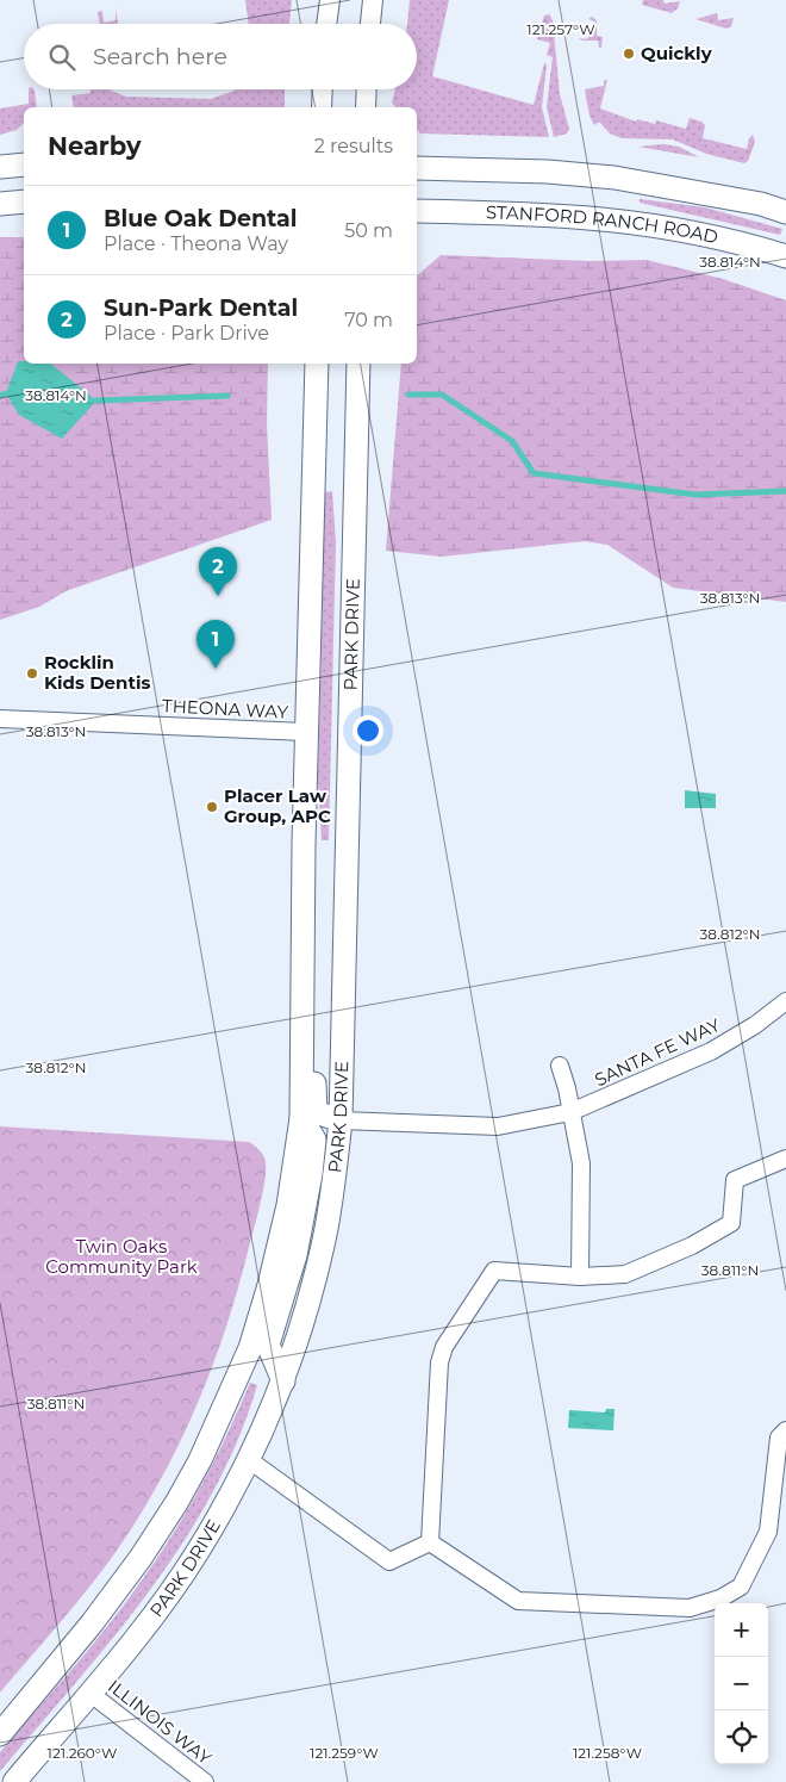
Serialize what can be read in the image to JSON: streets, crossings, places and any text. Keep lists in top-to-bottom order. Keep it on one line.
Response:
{"streets":{"main road":["STANFORD RANCH ROAD","PARK DRIVE"],"street":["THEONA WAY","SANTA FE WAY","ILLINOIS WAY"]},"crossings":[["PARK DRIVE","THEONA WAY"],["PARK DRIVE","SANTA FE WAY"],["PARK DRIVE","ILLINOIS WAY"]],"parks":["Twin Oaks Community Park"],"places":["Quickly","Rocklin Kids Dentis","Placer Law Group, APC"],"page":{"search":"Search here","heading":["Nearby","2 results"],"list":[{"mark":"1","name":"Blue Oak Dental","note":"Place · Theona Way","value":"50 m"},{"mark":"2","name":"Sun-Park Dental","note":"Place · Park Drive","value":"70 m"}],"pins":["2","1"],"map_buttons":["+","−"]},"coordinates":["121.257°W","38.814°N","38.813°N","38.812°N","38.811°N","121.260°W","121.259°W","121.258°W"]}
